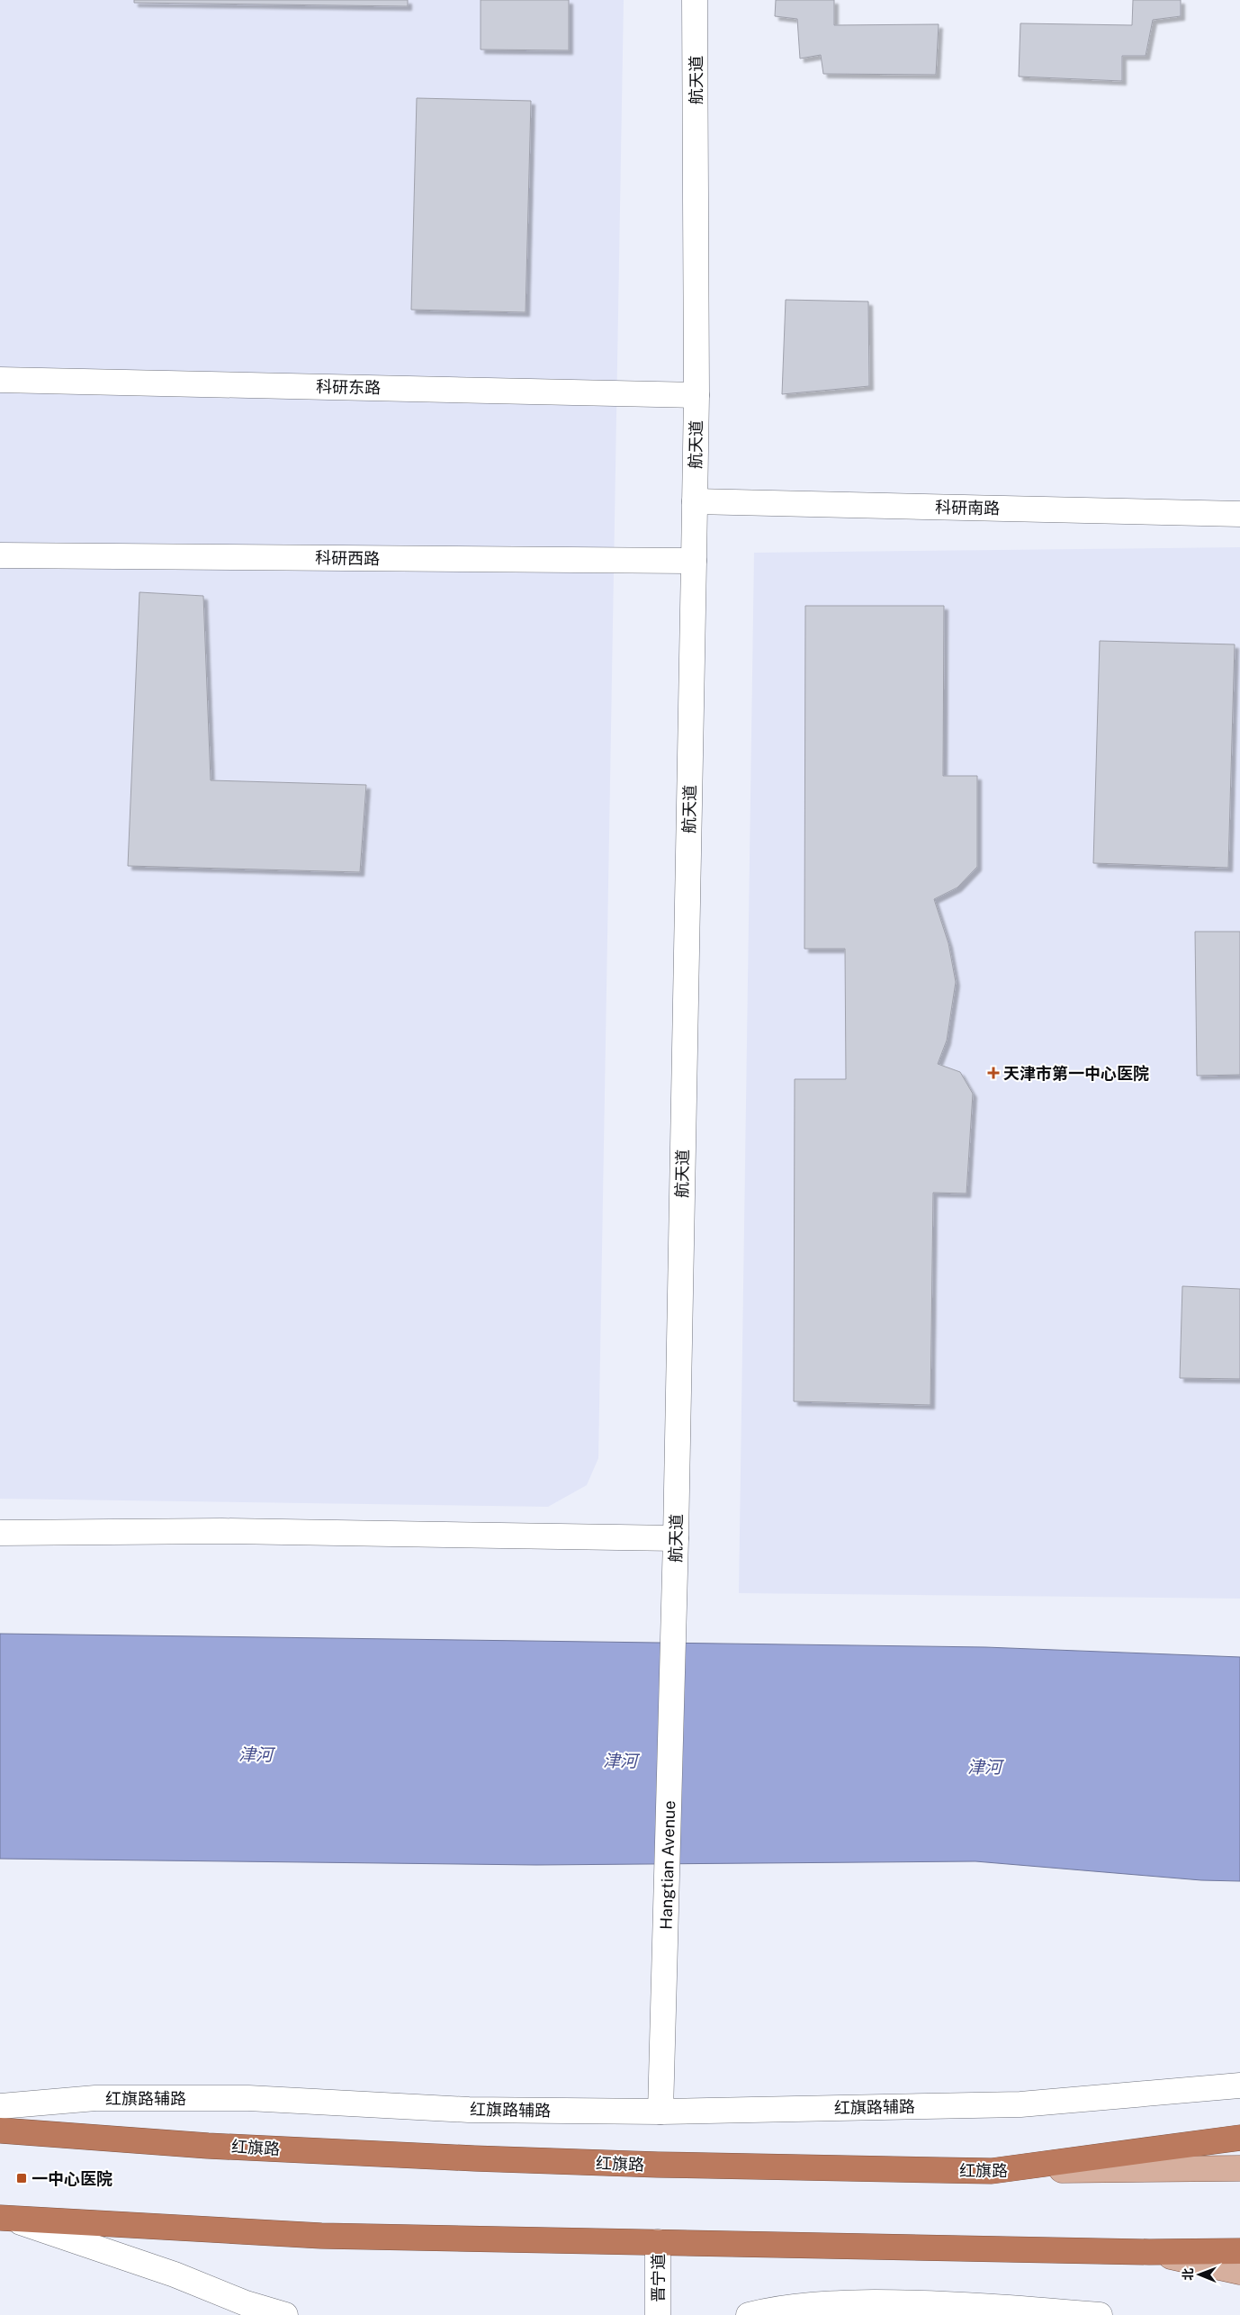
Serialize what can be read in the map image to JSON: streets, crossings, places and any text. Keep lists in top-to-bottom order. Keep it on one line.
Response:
{"streets":{"highway":["红旗路"],"street":["航天道","科研东路","科研南路","科研西路","Hangtian Avenue","红旗路辅路","晋宁道"]},"crossings":[["航天道","科研东路"],["航天道","科研南路"],["航天道","科研西路"],["航天道","Hangtian Avenue"],["Hangtian Avenue","红旗路辅路"]],"water":["津河"],"places":{"health":["天津市第一中心医院"],"transit":["一中心医院"]},"north":"left"}
